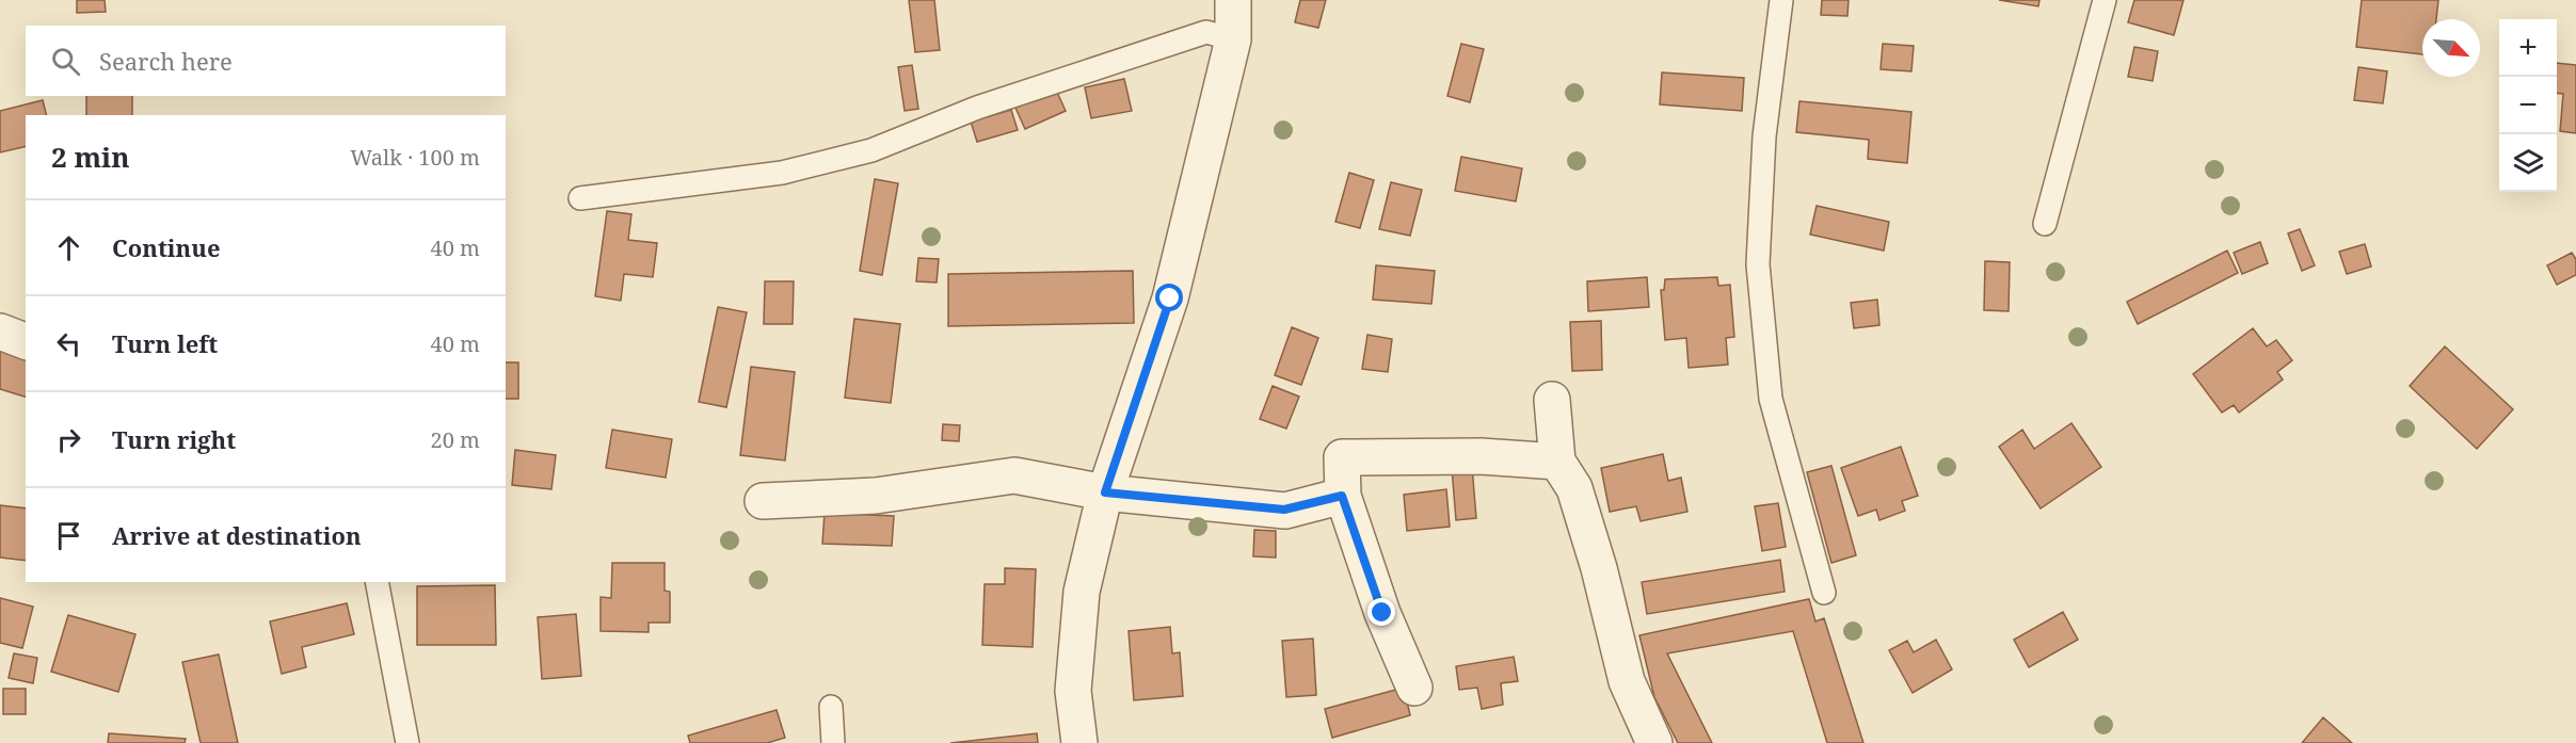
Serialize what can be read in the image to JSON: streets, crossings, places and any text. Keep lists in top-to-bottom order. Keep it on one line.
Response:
{"north":"bottom right","page":{"map_buttons":["+","−"],"search":"Search here","heading":["2 min","Walk · 100 m"],"list":[["Continue","40 m"],["Turn left","40 m"],["Turn right","20 m"],"Arrive at destination"]}}
